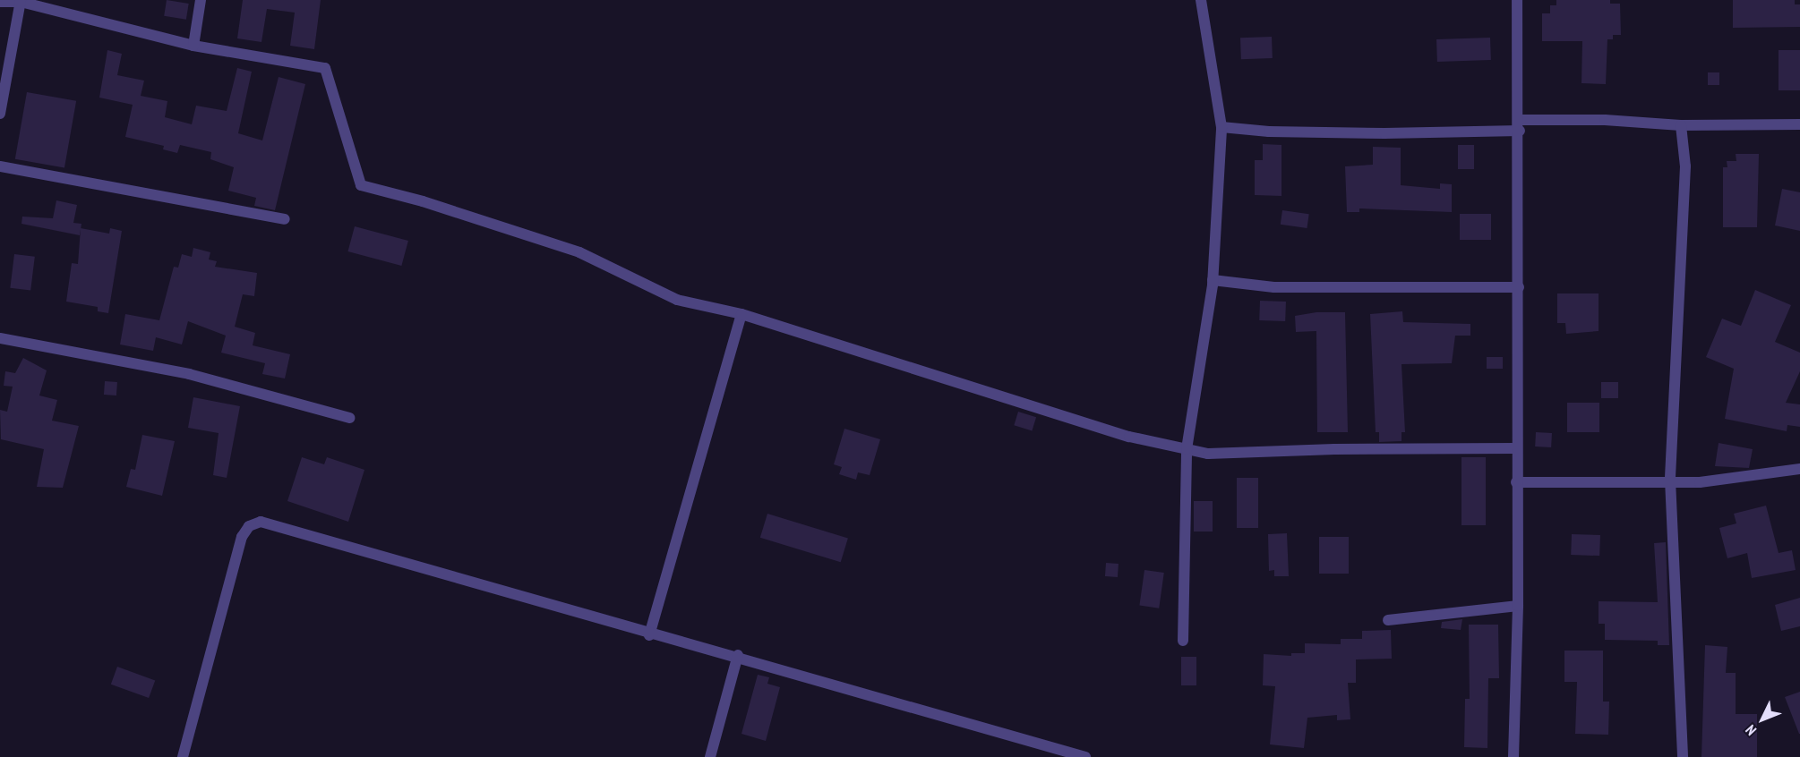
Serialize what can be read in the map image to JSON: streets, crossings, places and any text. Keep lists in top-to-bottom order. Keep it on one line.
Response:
{"north":"bottom left"}
